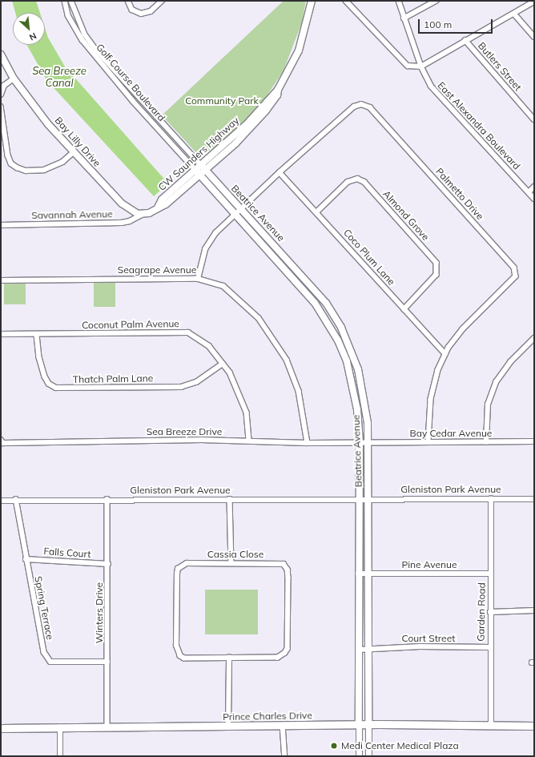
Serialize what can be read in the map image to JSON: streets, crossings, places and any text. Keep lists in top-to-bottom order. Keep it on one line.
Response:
{"streets":{"highway":["Prince Charles Drive"],"main road":["Bay Lilly Drive","CW Saunders Highway","Beatrice Avenue"],"street":["Butlers Street","Golf Course Boulevard","East Alexandra Boulevard","Palmetto Drive","Savannah Avenue","Almond Grove","Coco Plum Lane","Seagrape Avenue","Coconut Palm Avenue","Thatch Palm Lane","Sea Breeze Drive","Bay Cedar Avenue","Gleniston Park Avenue","Falls Court","Cassia Close","Pine Avenue","Spring Terrace","Garden Road","Winters Drive","Court Street"]},"crossings":[["Golf Course Boulevard","CW Saunders Highway"],["Golf Course Boulevard","Beatrice Avenue"],["Bay Lilly Drive","Savannah Avenue"],["CW Saunders Highway","Beatrice Avenue"],["Palmetto Drive","Beatrice Avenue"],["Palmetto Drive","Coco Plum Lane"],["Palmetto Drive","Seagrape Avenue"],["Palmetto Drive","Bay Cedar Avenue"],["Beatrice Avenue","Sea Breeze Drive"],["Beatrice Avenue","Bay Cedar Avenue"],["Beatrice Avenue","Gleniston Park Avenue"],["Beatrice Avenue","Pine Avenue"],["Beatrice Avenue","Court Street"],["Beatrice Avenue","Prince Charles Drive"],["Almond Grove","Coco Plum Lane"],["Seagrape Avenue","Sea Breeze Drive"],["Coconut Palm Avenue","Thatch Palm Lane"],["Coconut Palm Avenue","Sea Breeze Drive"],["Sea Breeze Drive","Bay Cedar Avenue"],["Gleniston Park Avenue","Spring Terrace"],["Gleniston Park Avenue","Garden Road"],["Gleniston Park Avenue","Winters Drive"],["Falls Court","Spring Terrace"],["Falls Court","Winters Drive"],["Pine Avenue","Garden Road"],["Spring Terrace","Winters Drive"],["Garden Road","Court Street"],["Garden Road","Prince Charles Drive"],["Winters Drive","Prince Charles Drive"]],"water":["Sea Breeze Canal"],"parks":["Community Park"],"places":["Medi Center Medical Plaza"],"scale_bar":"100 m","north":"bottom right"}
